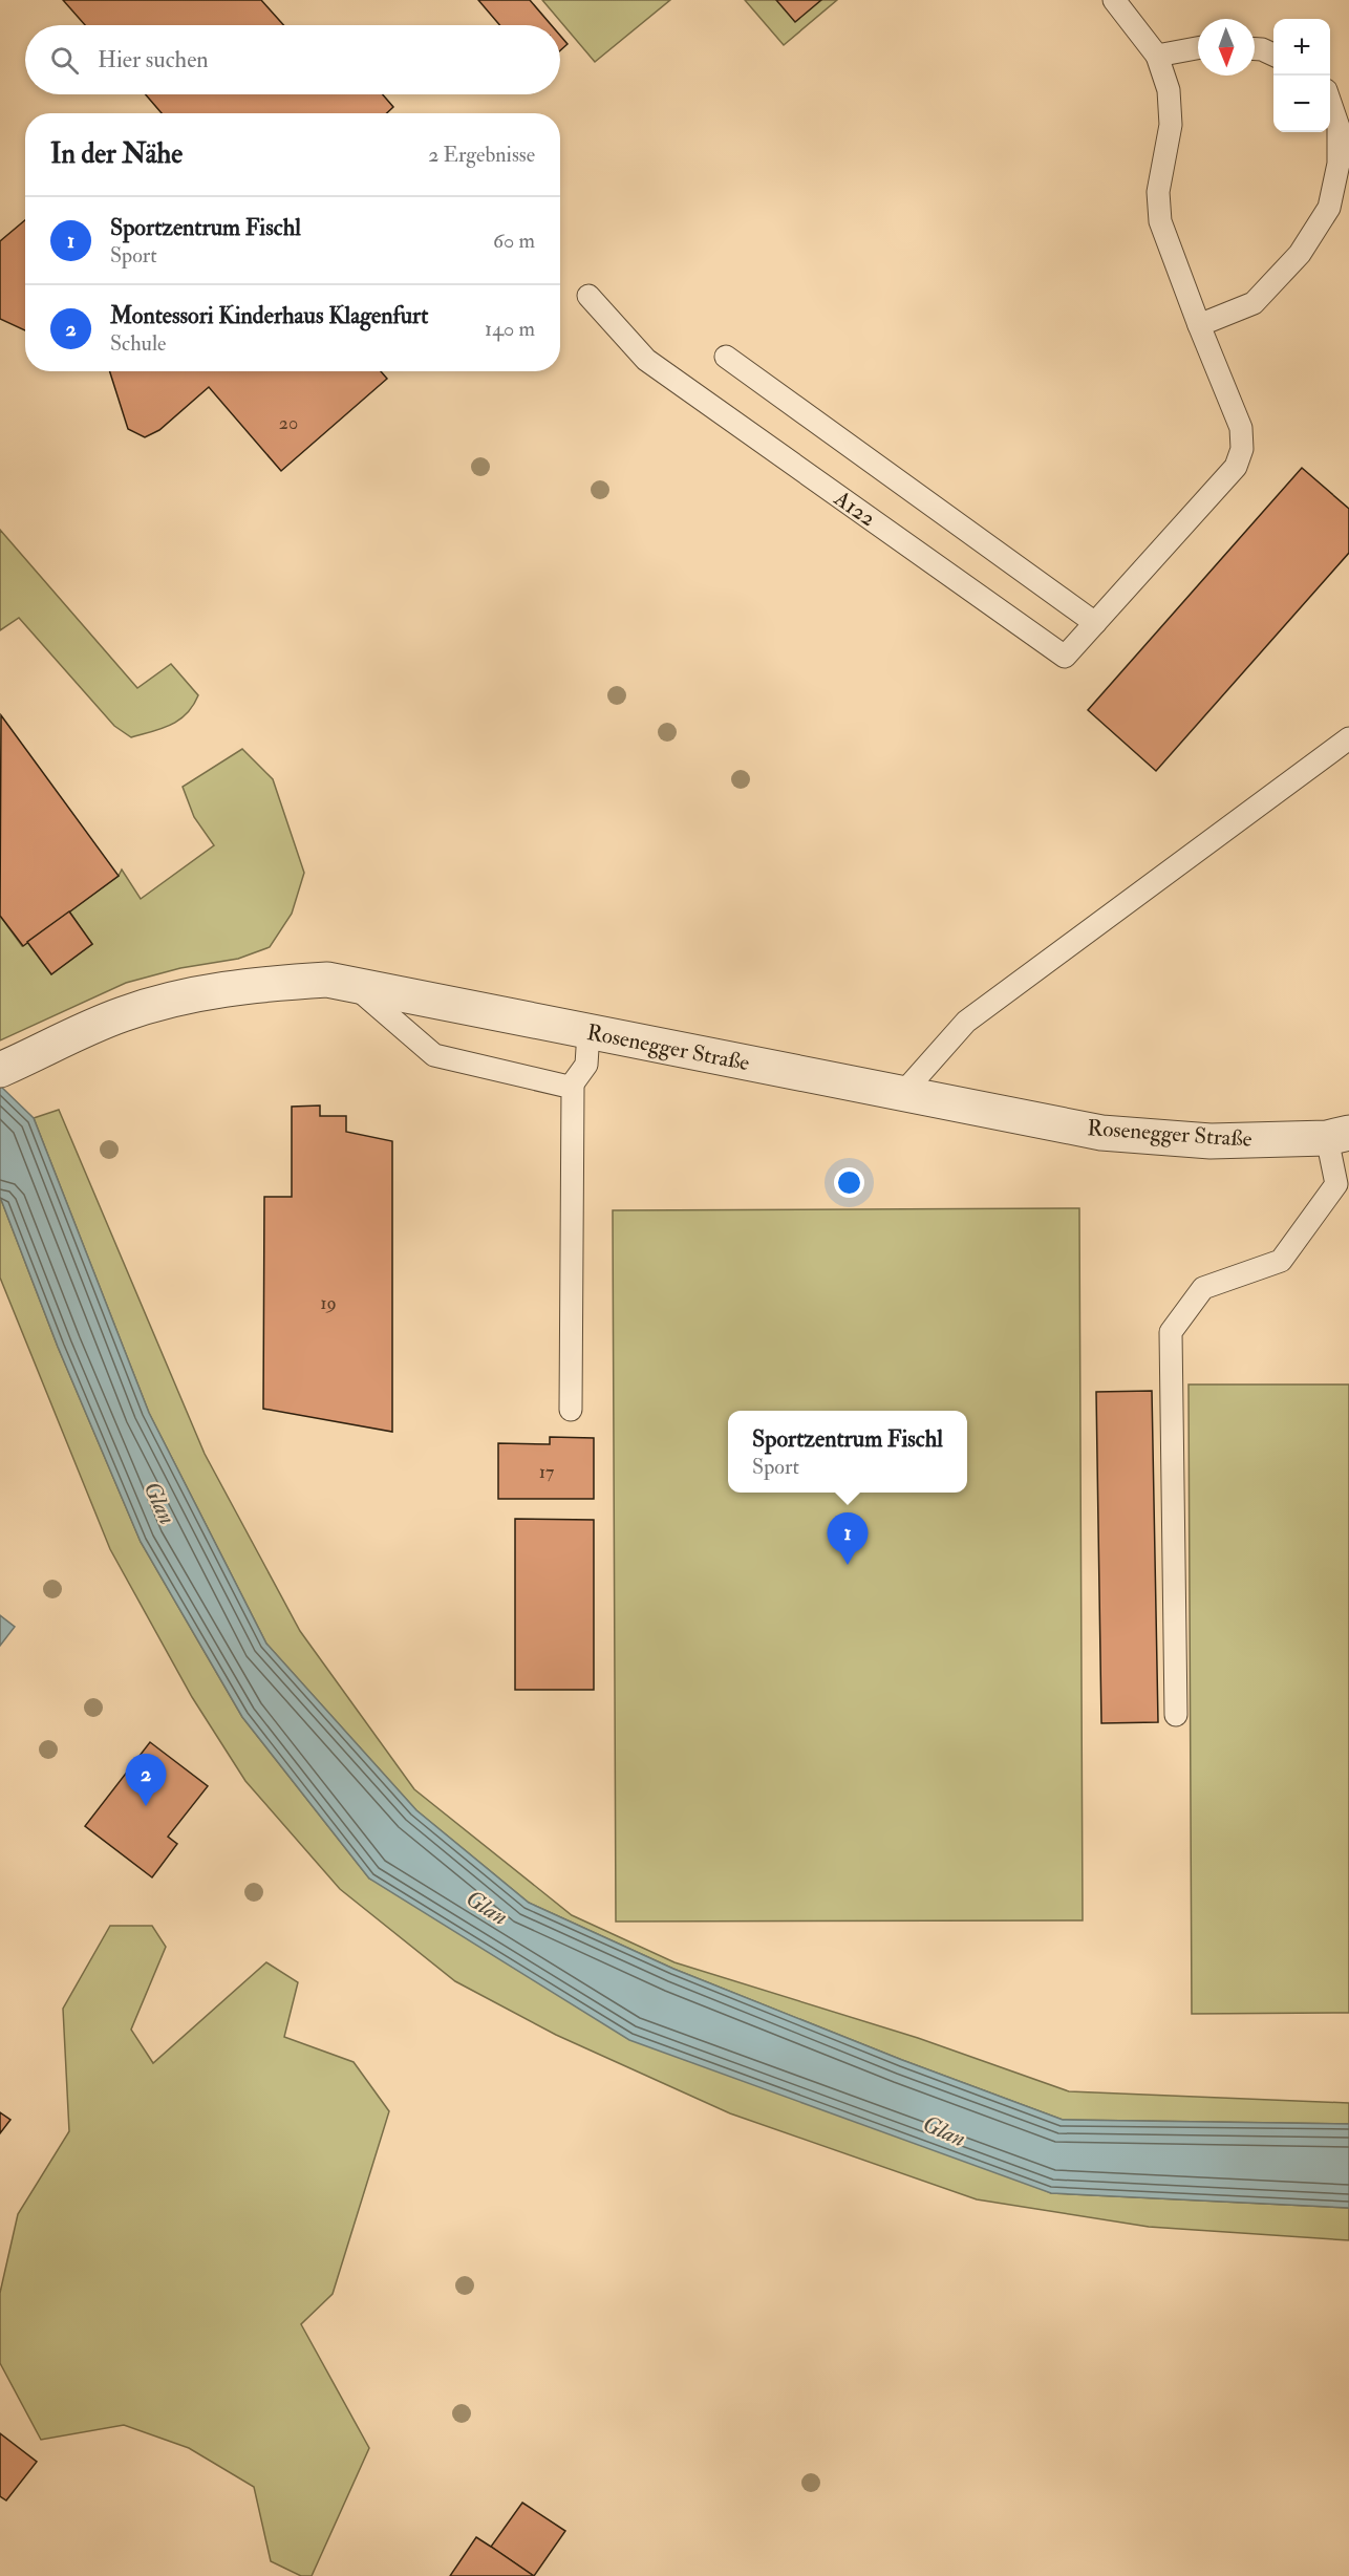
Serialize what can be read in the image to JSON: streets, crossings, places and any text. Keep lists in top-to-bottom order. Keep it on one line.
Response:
{"streets":{"street":["Rosenegger Straße"],"lane":["A122"]},"water":["Glan"],"house_numbers":["20","19","17"],"north":"bottom","page":{"map_buttons":["+","−"],"search":"Hier suchen","heading":["In der Nähe","2 Ergebnisse"],"list":[{"mark":"1","name":"Sportzentrum Fischl","note":"Sport","value":"60 m"},{"mark":"2","name":"Montessori Kinderhaus Klagenfurt","note":"Schule","value":"140 m"}],"popup":["Sportzentrum Fischl","Sport"],"pins":["1","2"]}}
